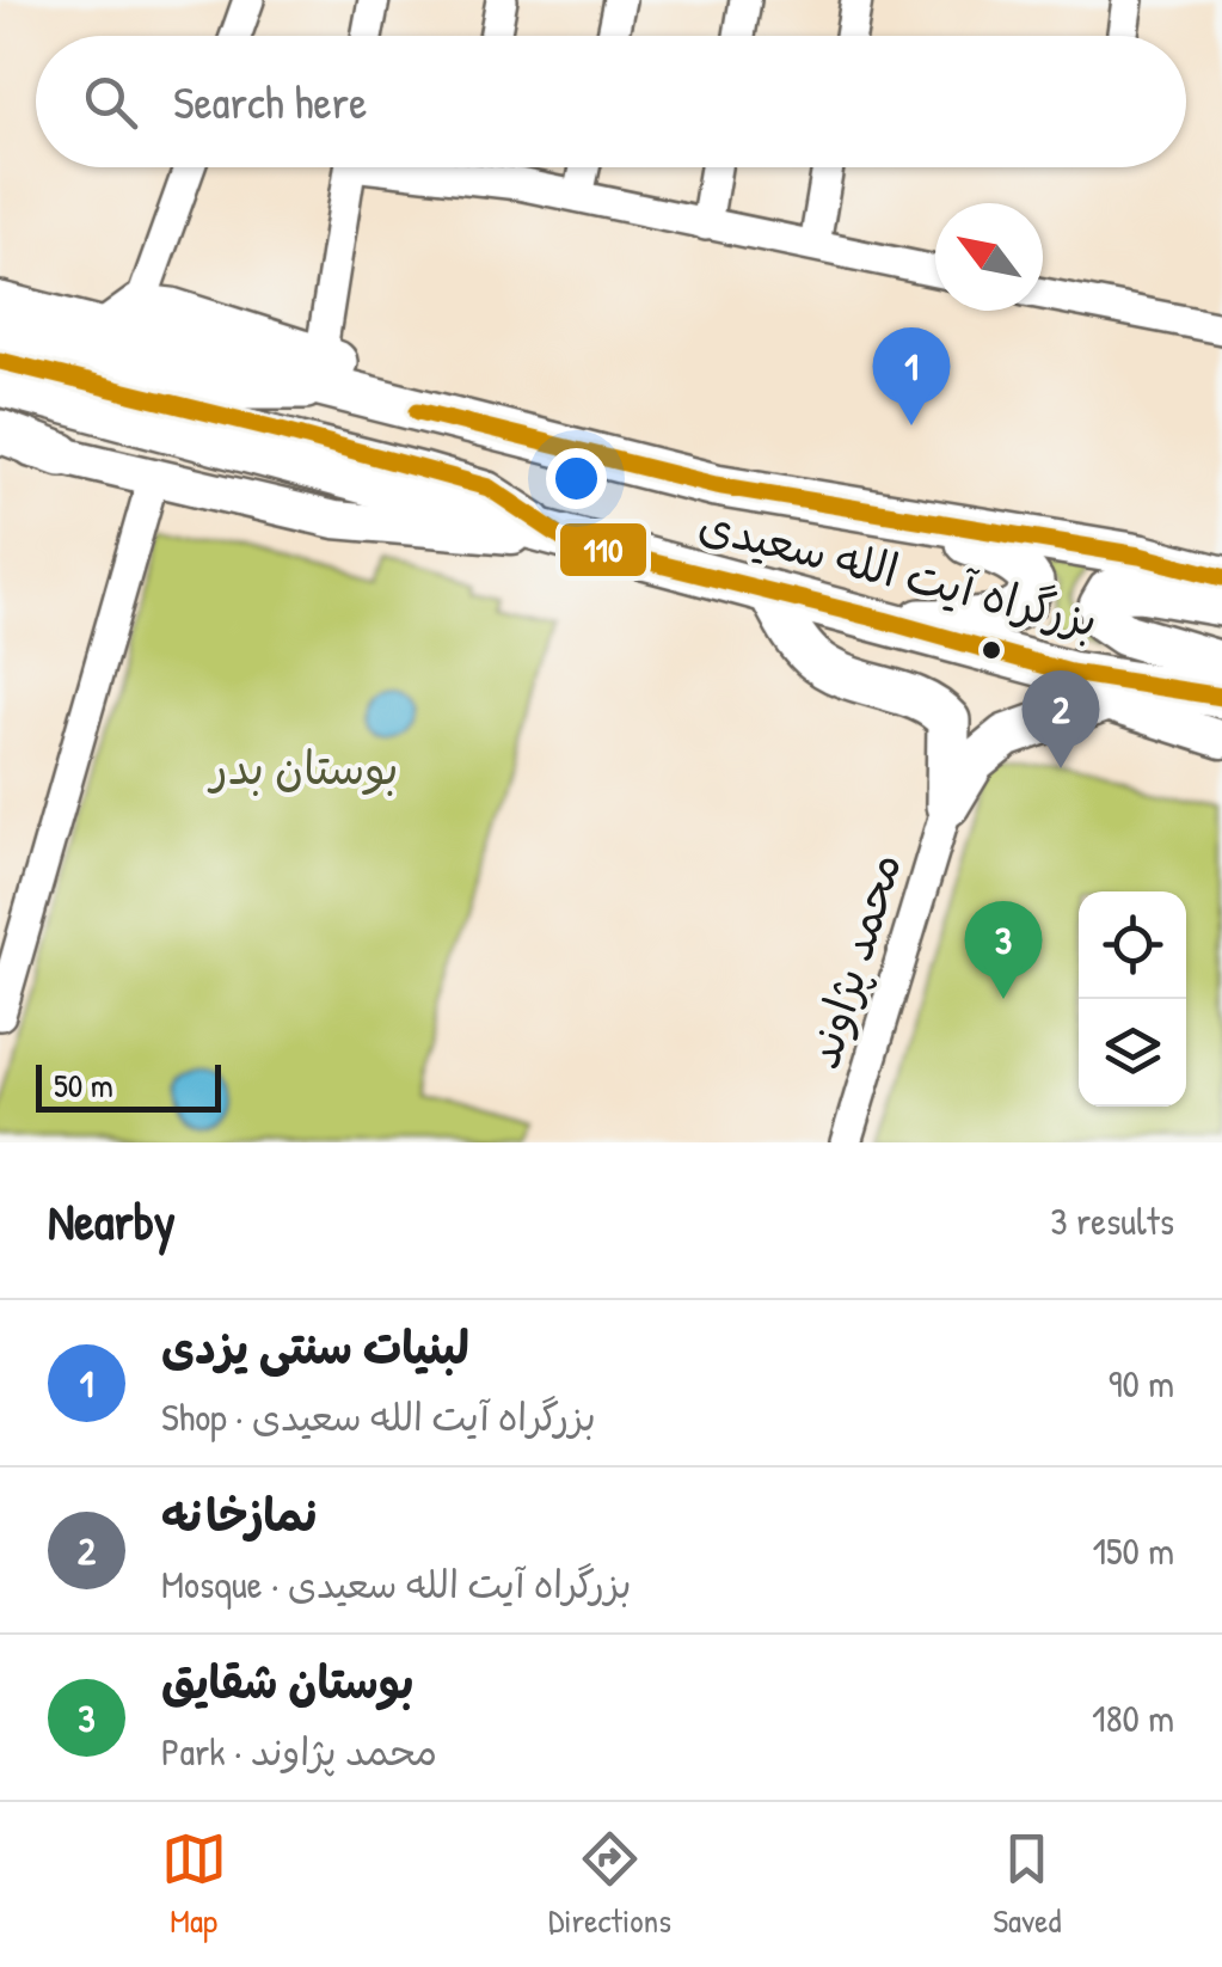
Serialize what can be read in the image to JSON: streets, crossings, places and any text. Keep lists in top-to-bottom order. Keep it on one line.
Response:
{"streets":{"highway":["بزرگراه آیت الله سعیدی"],"street":["محمد پژاوند"]},"parks":["بوستان بدر"],"lines":["transit line 110"],"scale_bar":"50 m","north":"top left","page":{"search":"Search here","pins":["1","2","3"],"scale":"50 m","heading":["Nearby","3 results"],"list":[{"mark":"1","name":"لبنیات سنتی یزدی","note":"Shop · بزرگراه آیت الله سعیدی","value":"90 m"},{"mark":"2","name":"نمازخانه","note":"Mosque · بزرگراه آیت الله سعیدی","value":"150 m"},{"mark":"3","name":"بوستان شقایق","note":"Park · محمد پژاوند","value":"180 m"}],"nav":["Map","Directions","Saved"]}}
